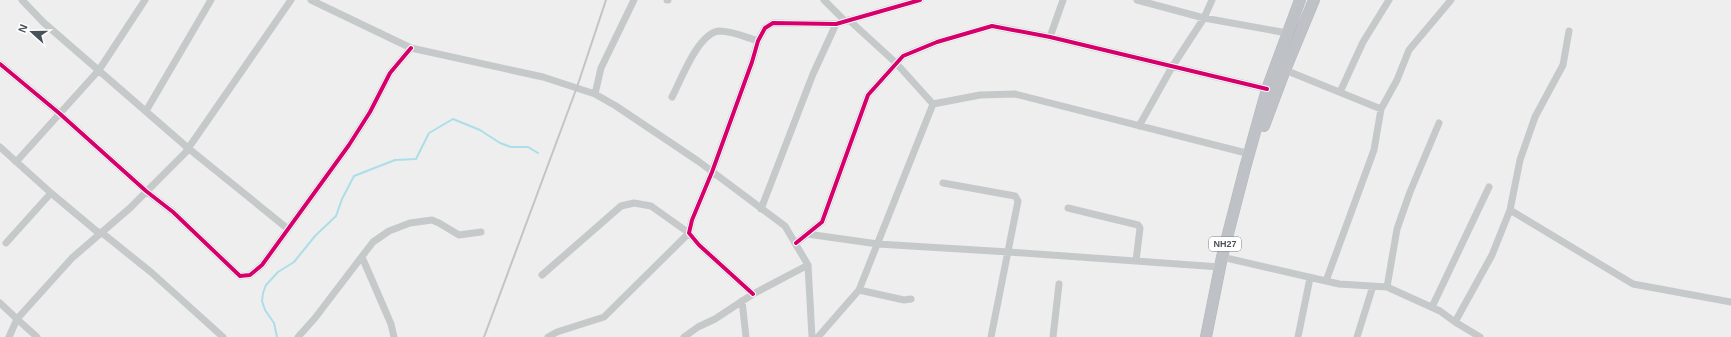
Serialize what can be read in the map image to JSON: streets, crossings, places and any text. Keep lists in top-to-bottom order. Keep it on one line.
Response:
{"streets":{"highway":["NH27"]},"north":"left"}
